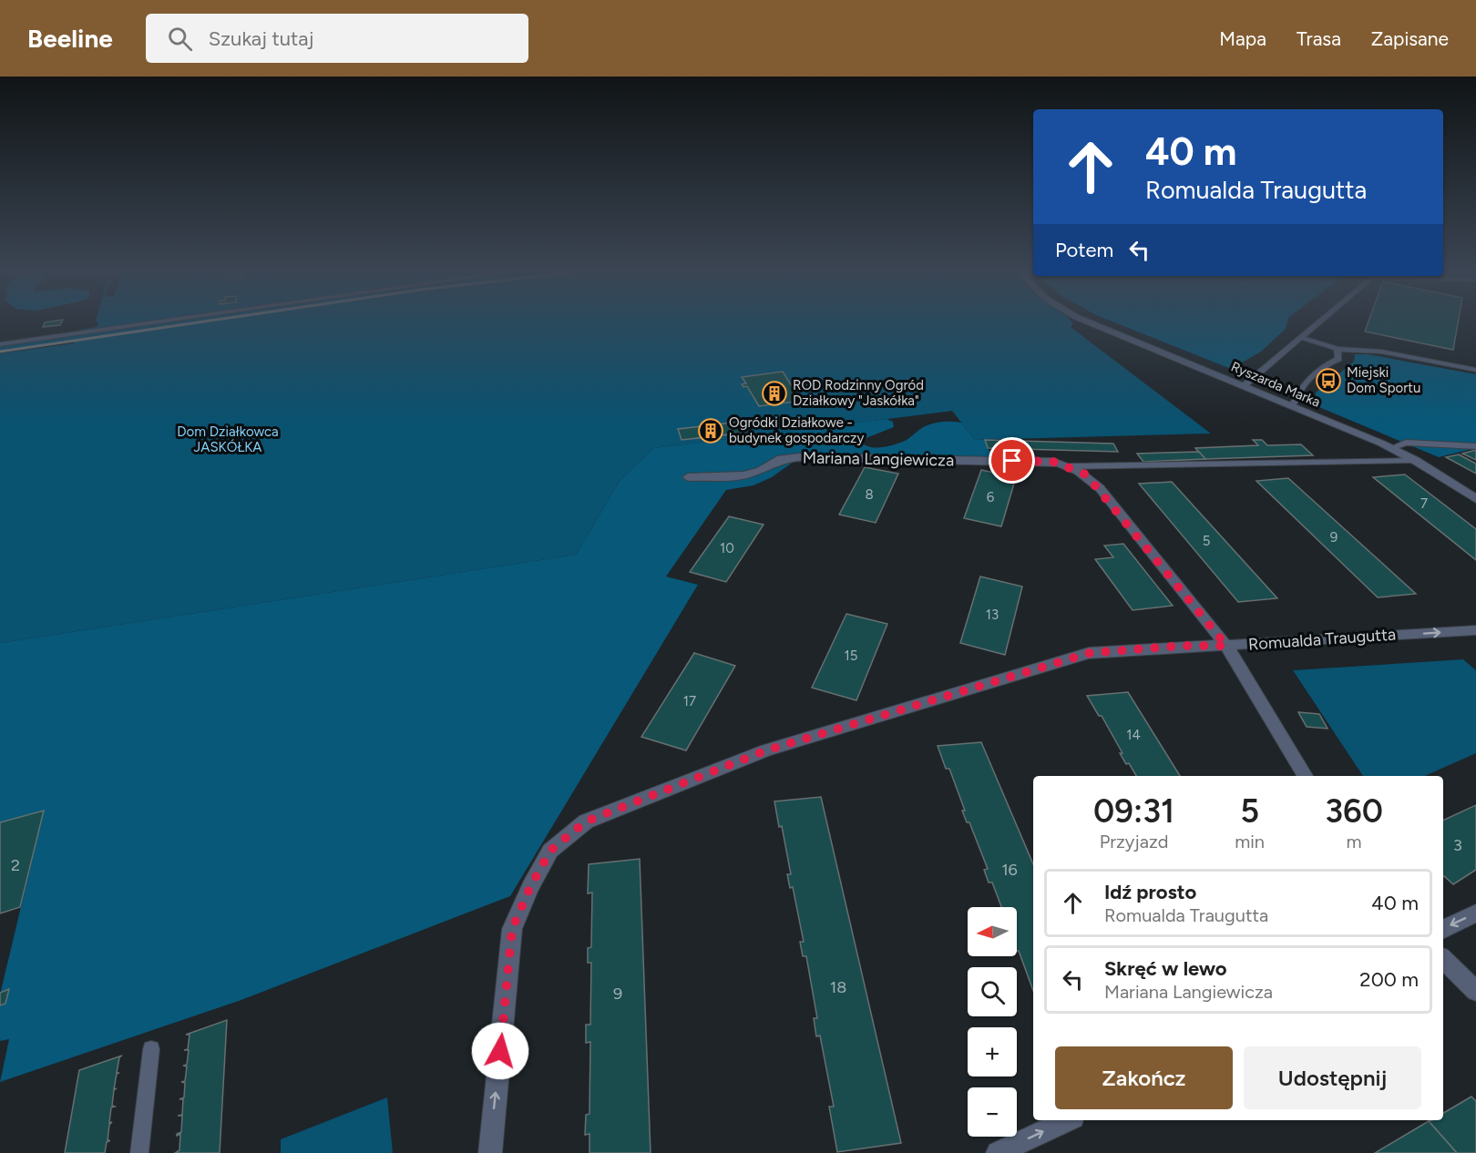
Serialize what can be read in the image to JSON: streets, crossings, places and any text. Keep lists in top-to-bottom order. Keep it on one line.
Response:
{"streets":{"street":["Ryszarda Marka","Mariana Langiewicza","Romualda Traugutta"]},"crossings":[["Mariana Langiewicza","Romualda Traugutta"]],"one_way":["Romualda Traugutta"],"parks":["Dom Działkowca JASKÓŁKA"],"places":{"bus stop":["Miejski Dom Sportu"],"building":["ROD Rodzinny Ogród Działkowy \"Jaskółka\"","Ogródki Działkowe - budynek gospodarczy"]},"house_numbers":["8","6","7","9","5","10","13","15","17","14","3","2","16","18","9"],"north":"left","page":{"header":"Beeline","search":"Szukaj tutaj","nav":["Mapa","Trasa","Zapisane"],"turn":["40 m","Romualda Traugutta"],"then":"Potem","eta":["09:31","Przyjazd","5","min","360","m"],"list":[{"name":"Idź prosto","note":"Romualda Traugutta","value":"40 m"},{"name":"Skręć w lewo","note":"Mariana Langiewicza","value":"200 m"}],"map_buttons":["+","−"],"buttons":["Zakończ","Udostępnij"]}}
